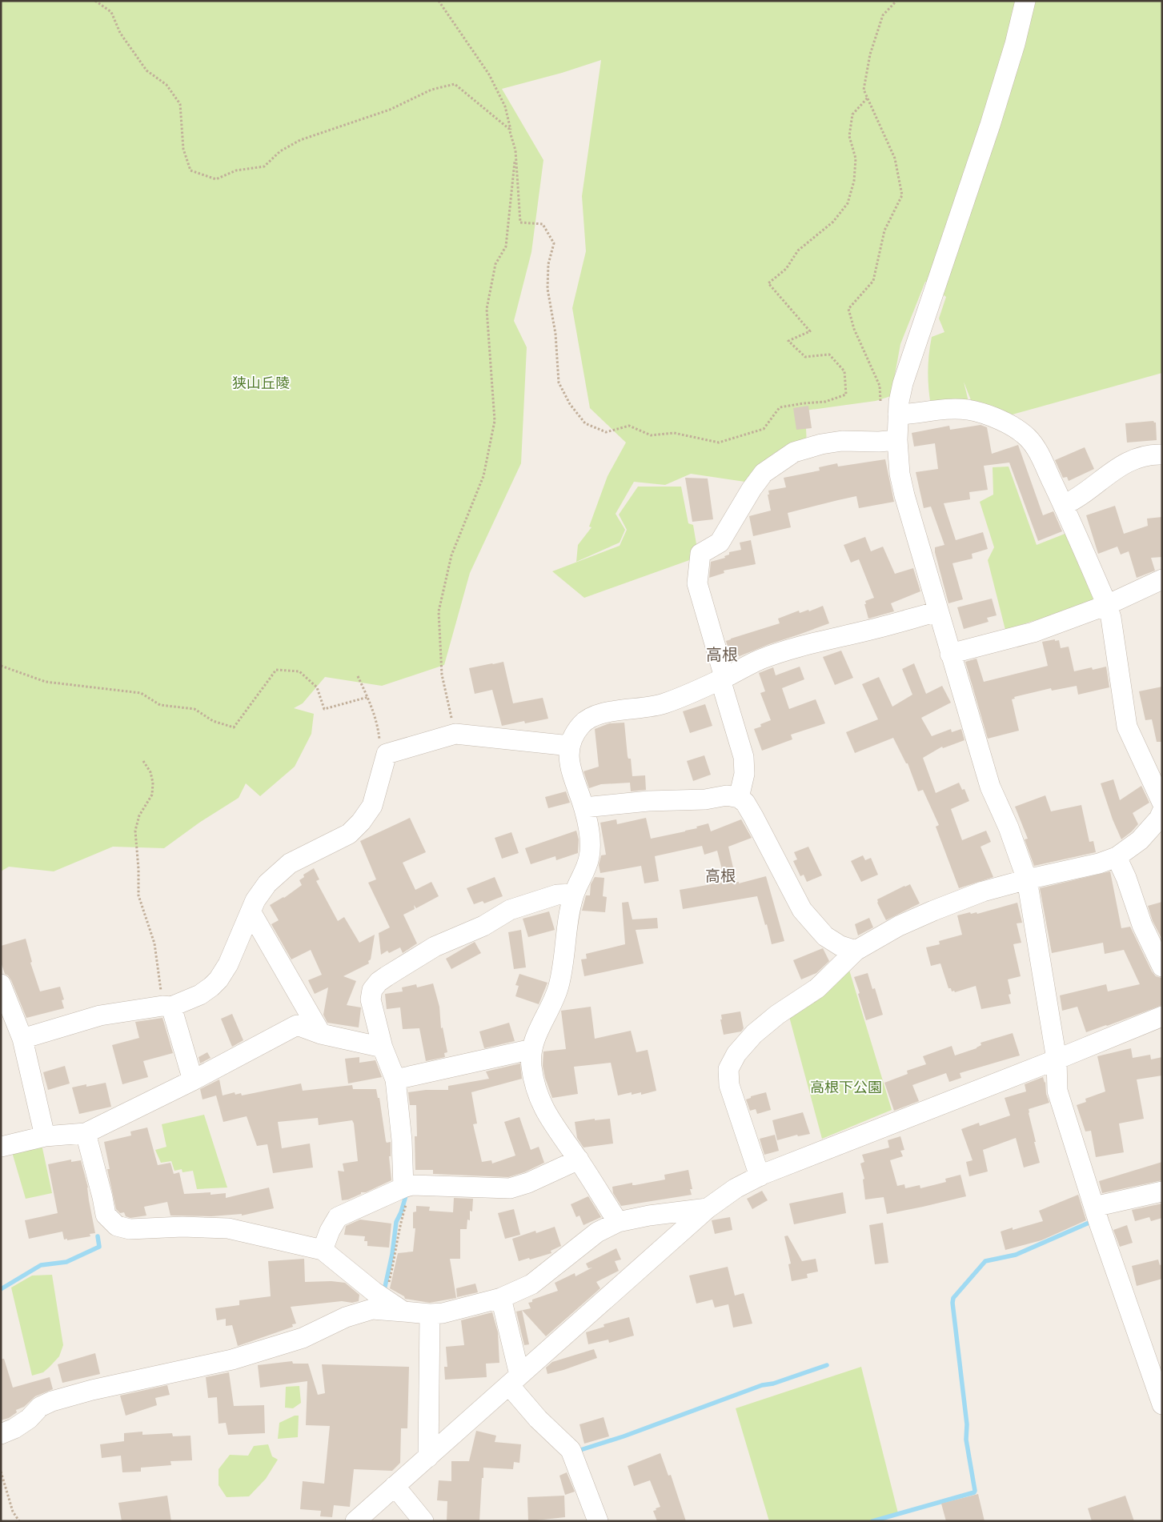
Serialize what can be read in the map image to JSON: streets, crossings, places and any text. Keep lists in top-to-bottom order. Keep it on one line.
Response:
{"districts":["高根","高根"],"parks":["狭山丘陵","高根下公園"]}
